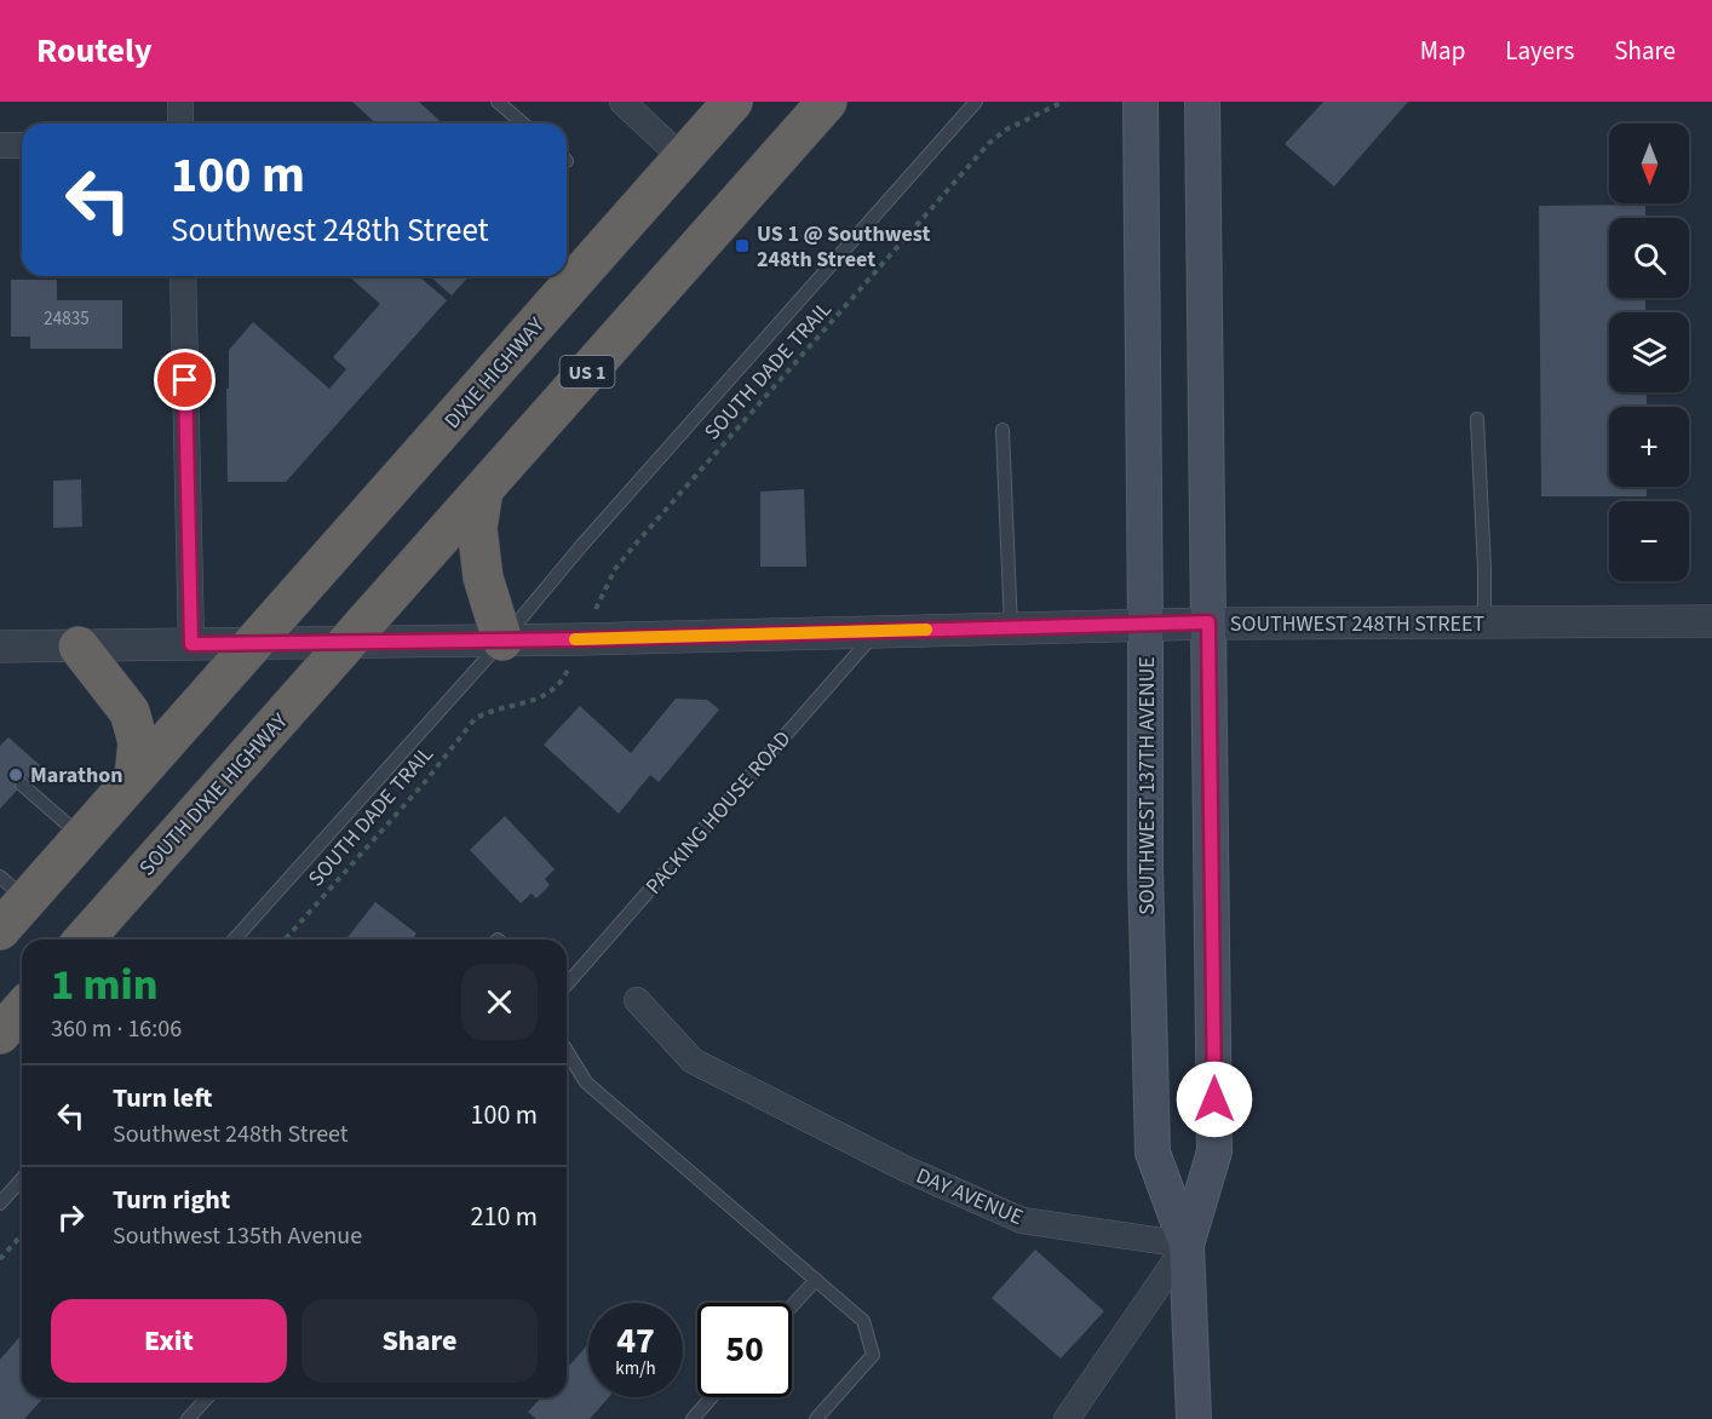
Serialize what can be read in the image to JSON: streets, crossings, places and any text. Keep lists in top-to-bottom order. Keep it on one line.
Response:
{"streets":{"highway":["US 1","DIXIE HIGHWAY","SOUTH DIXIE HIGHWAY"],"main road":["SOUTHWEST 137TH AVENUE"],"street":["SOUTHWEST 248TH STREET","DAY AVENUE"],"lane":["PACKING HOUSE ROAD"],"path":["SOUTH DADE TRAIL"]},"crossings":[["US 1","SOUTHWEST 248TH STREET"],["US 1","SOUTH DIXIE HIGHWAY"],["DIXIE HIGHWAY","SOUTHWEST 248TH STREET"],["SOUTHWEST 248TH STREET","SOUTHWEST 137TH AVENUE"],["SOUTHWEST 248TH STREET","SOUTH DIXIE HIGHWAY"],["SOUTHWEST 248TH STREET","PACKING HOUSE ROAD"],["SOUTHWEST 137TH AVENUE","DAY AVENUE"]],"places":{"transit":["US 1 @ Southwest 248th Street"],"other":["Marathon"]},"house_numbers":["24835"],"north":"bottom","page":{"header":"Routely","nav":["Map","Layers","Share"],"map_buttons":["+","−"],"turn":["100 m","Southwest 248th Street"],"heading":["1 min","360 m · 16:06"],"list":[{"name":"Turn left","note":"Southwest 248th Street","value":"100 m"},{"name":"Turn right","note":"Southwest 135th Avenue","value":"210 m"}],"buttons":["Exit","Share"],"speed":"47 km/h","limit":"50"}}
